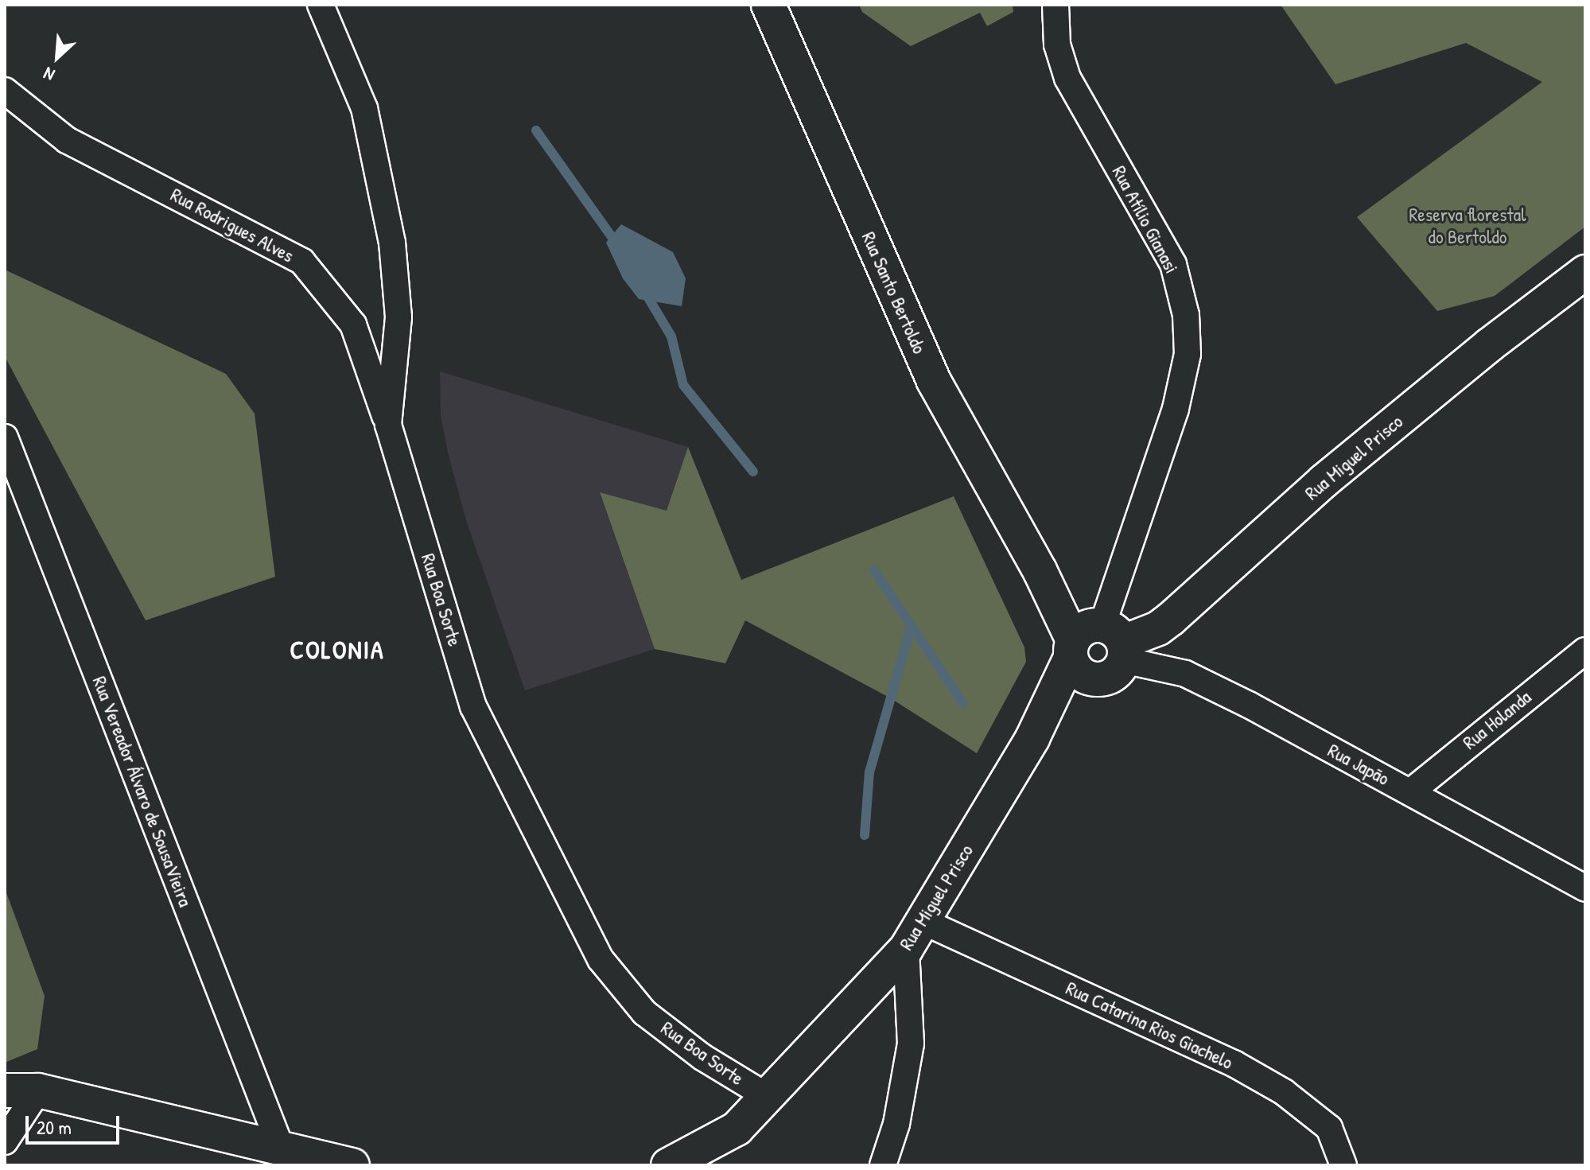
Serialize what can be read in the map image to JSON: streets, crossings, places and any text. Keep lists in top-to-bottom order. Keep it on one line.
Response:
{"streets":{"street":["Rua Atílio Gianasi","Rua Rodrigues Alves","Rua Santo Bertoldo","Rua Miguel Prisco","Rua Boa Sorte","Rua Holanda","Rua Japão","Rua Vereador Álvaro de SousaVieira","Rua Catarina Rios Giachelo"]},"crossings":[["Rua Atílio Gianasi","Rua Santo Bertoldo"],["Rua Atílio Gianasi","Rua Miguel Prisco"],["Rua Atílio Gianasi","Rua Japão"],["Rua Rodrigues Alves","Rua Boa Sorte"],["Rua Santo Bertoldo","Rua Miguel Prisco"],["Rua Santo Bertoldo","Rua Japão"],["Rua Miguel Prisco","Rua Boa Sorte"],["Rua Miguel Prisco","Rua Japão"],["Rua Miguel Prisco","Rua Catarina Rios Giachelo"],["Rua Holanda","Rua Japão"]],"districts":["COLONIA"],"parks":["Reserva florestal do Bertoldo"],"scale_bar":"20 m","north":"bottom left"}
